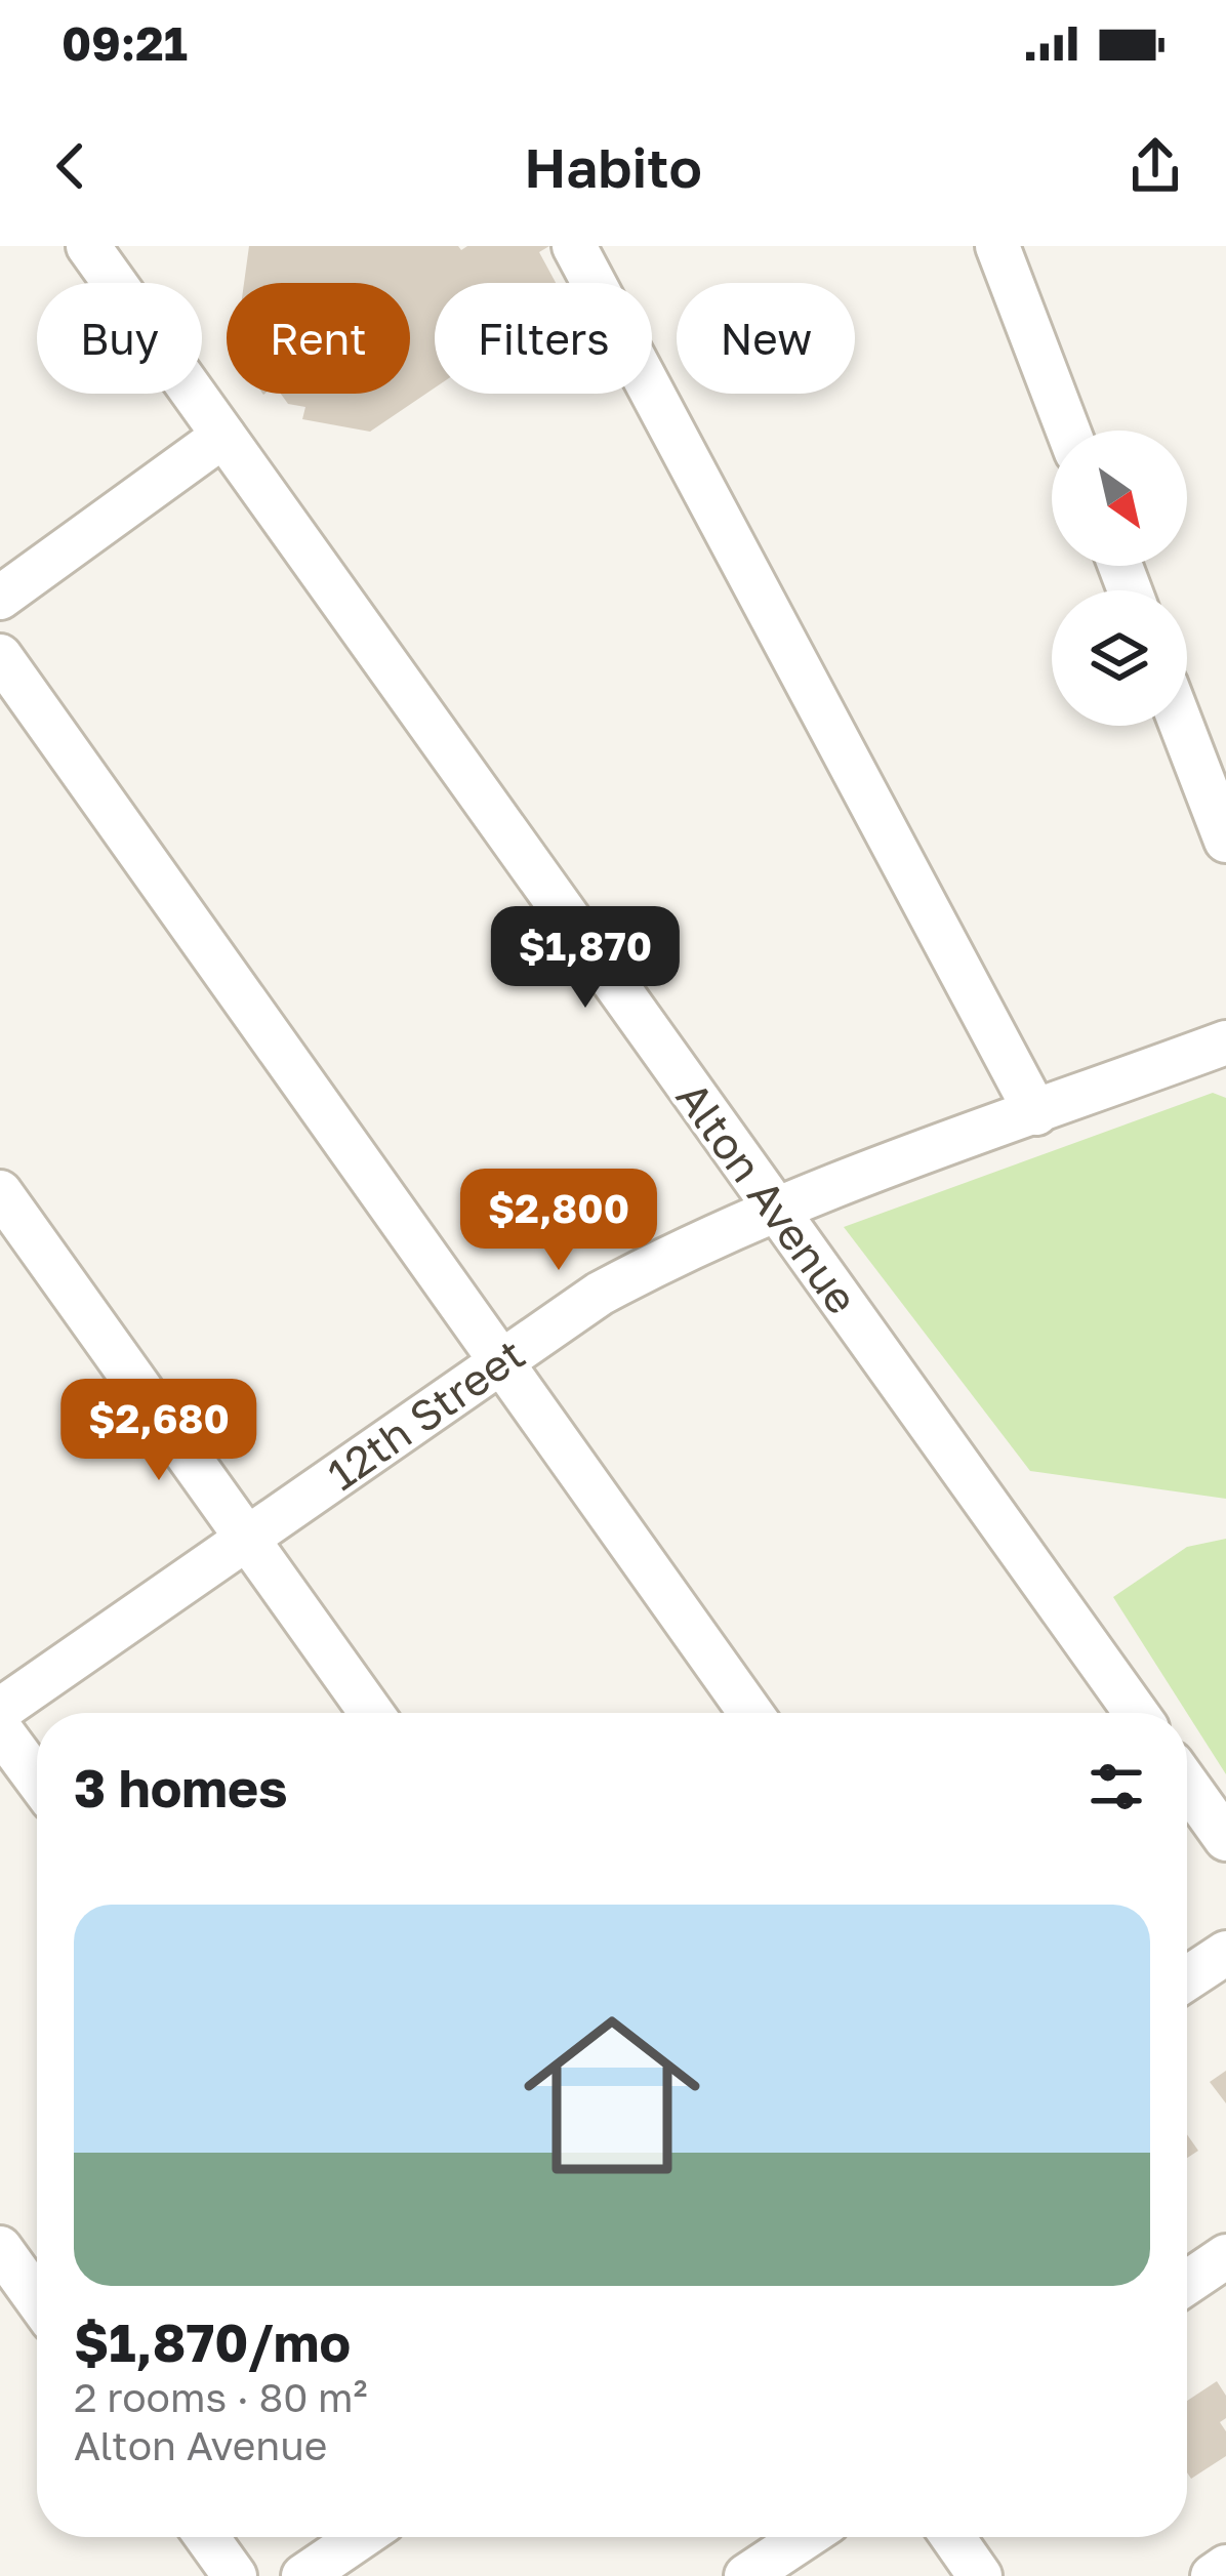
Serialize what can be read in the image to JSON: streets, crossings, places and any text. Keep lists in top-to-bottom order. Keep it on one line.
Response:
{"streets":{"street":["Alton Avenue","12th Street"]},"crossings":[["Alton Avenue","12th Street"]],"north":"bottom right","page":{"status":"09:21","header":"Habito","chip":["Buy","Rent","Filters","New"],"price":["$1,870","$2,800","$2,680"],"heading":"3 homes","list":[{"name":"$1,870/mo","note":"2 rooms · 80 m² · Alton Avenue"}]}}
